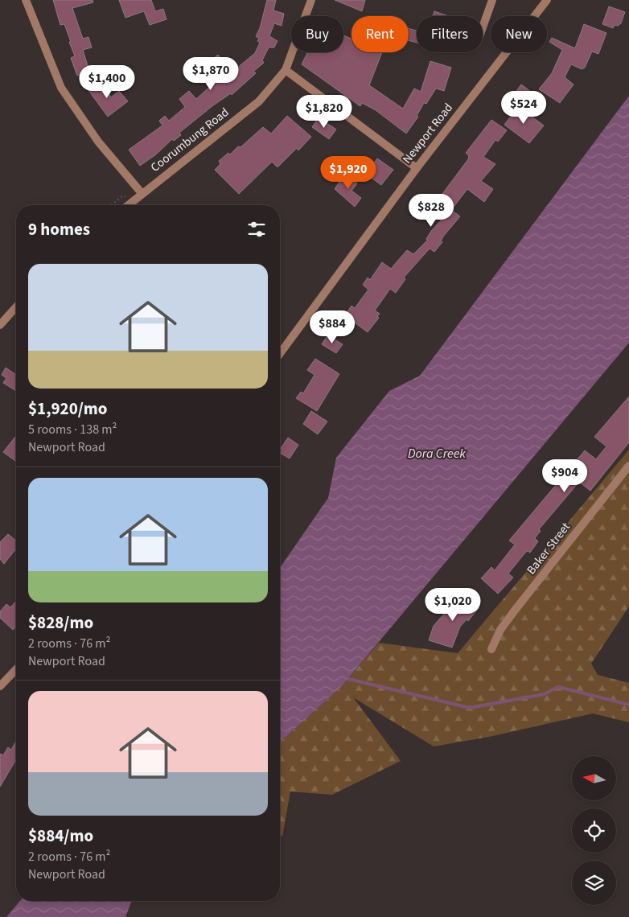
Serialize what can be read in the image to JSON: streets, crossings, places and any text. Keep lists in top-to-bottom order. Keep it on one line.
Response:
{"streets":{"street":["Newport Road","Coorumbung Road","Baker Street"]},"water":["Dora Creek"],"north":"left","page":{"chip":["Buy","Rent","Filters","New"],"price":["$1,870","$1,400","$524","$1,820","$1,920","$828","$884","$904","$1,020"],"heading":"9 homes","list":[{"name":"$1,920/mo","note":"5 rooms · 138 m² · Newport Road"},{"name":"$828/mo","note":"2 rooms · 76 m² · Newport Road"},{"name":"$884/mo","note":"2 rooms · 76 m² · Newport Road"}]}}
